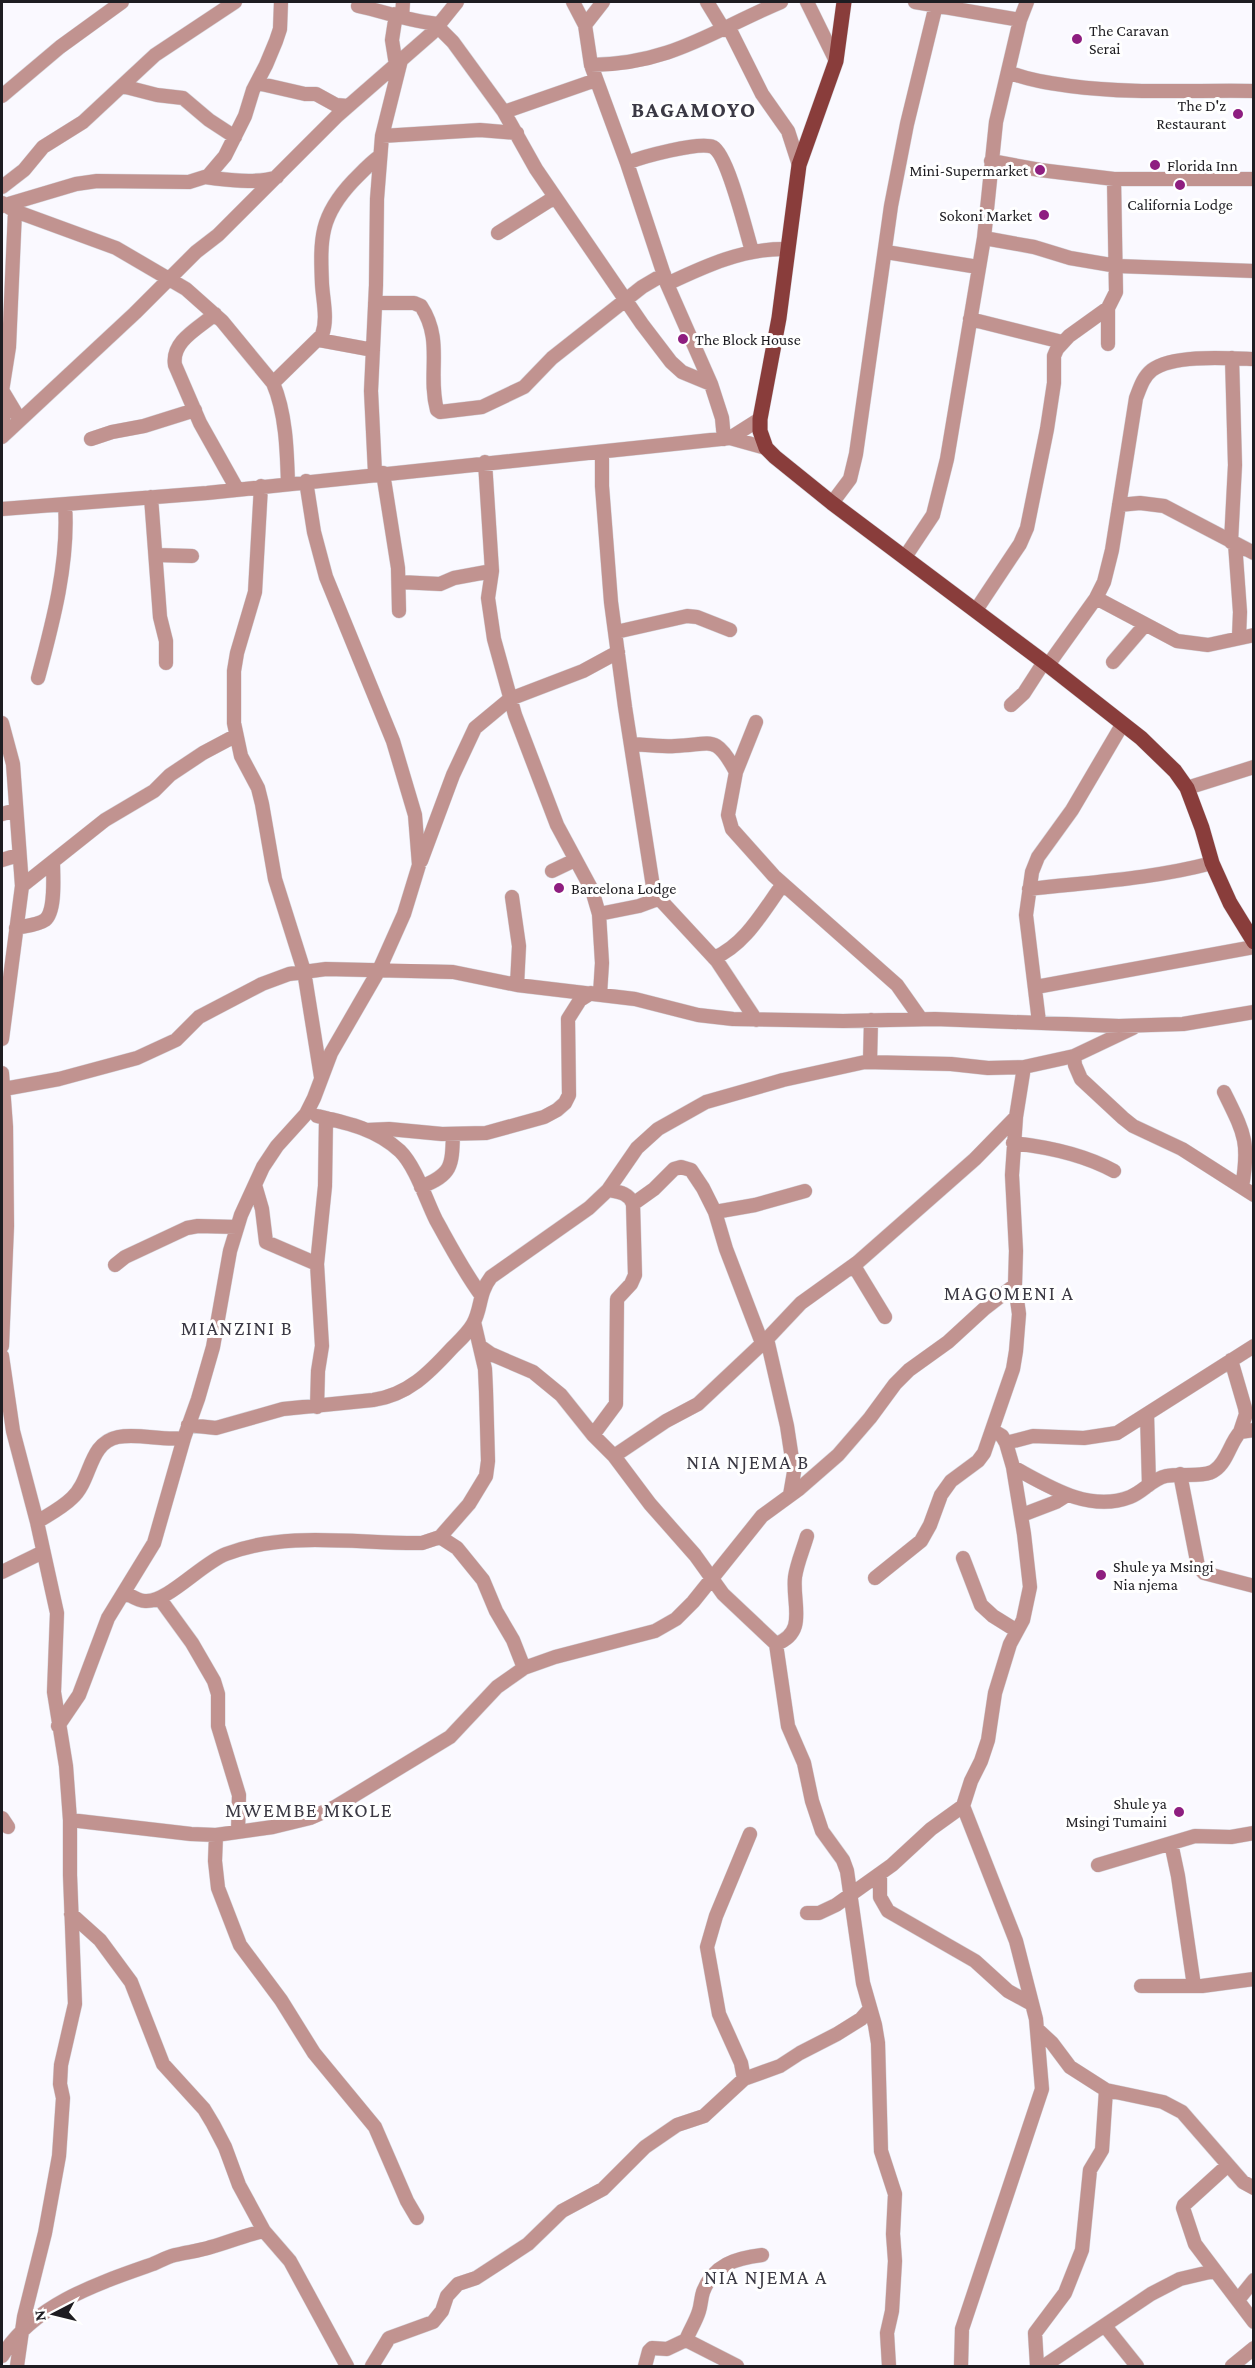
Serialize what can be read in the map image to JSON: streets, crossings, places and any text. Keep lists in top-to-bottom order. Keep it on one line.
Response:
{"districts":["BAGAMOYO","MAGOMENI A","MIANZINI B","NIA NJEMA B","MWEMBE MKOLE","NIA NJEMA A"],"places":["The Caravan Serai","The D'z Restaurant","Florida Inn","Mini-Supermarket","California Lodge","Sokoni Market","The Block House","Barcelona Lodge","Shule ya Msingi Nia njema","Shule ya Msingi Tumaini"],"north":"left"}
